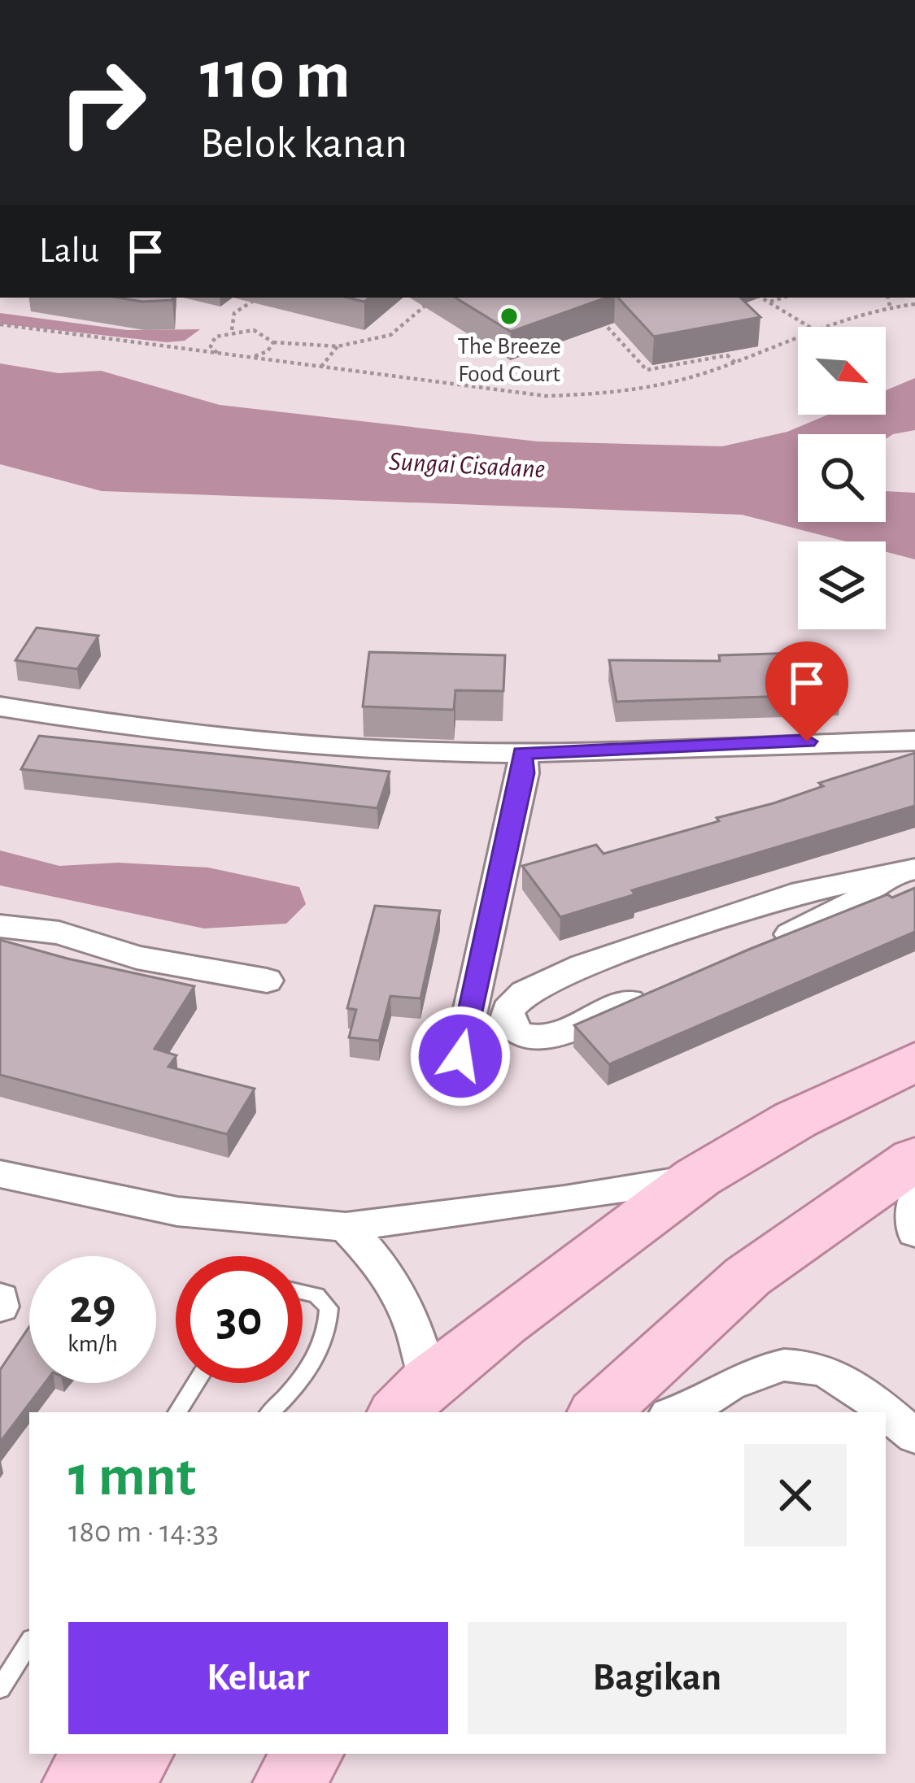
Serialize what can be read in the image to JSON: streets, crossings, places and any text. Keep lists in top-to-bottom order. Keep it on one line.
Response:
{"water":["Sungai Cisadane"],"places":["The Breeze Food Court"],"north":"bottom right","page":{"turn":["110 m","Belok kanan"],"then":"Lalu","speed":"29 km/h","limit":"30","heading":["1 mnt","180 m · 14:33"],"buttons":["Keluar","Bagikan"]}}
